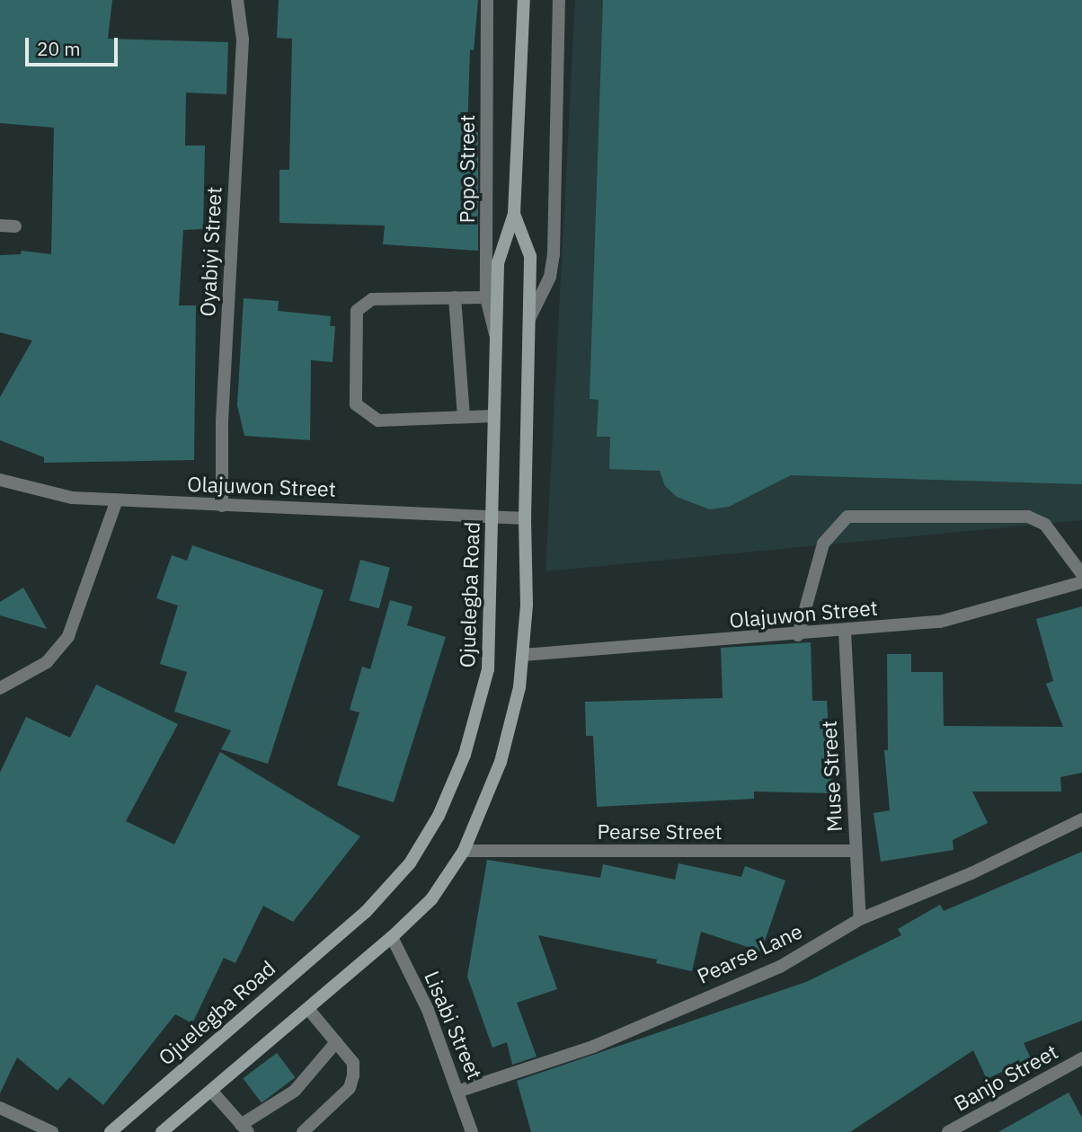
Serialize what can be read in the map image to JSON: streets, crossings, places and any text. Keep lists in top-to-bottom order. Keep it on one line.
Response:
{"streets":{"main road":["Ojuelegba Road"],"street":["Popo Street","Oyabiyi Street","Olajuwon Street","Muse Street","Pearse Street","Pearse Lane","Lisabi Street","Banjo Street"]},"crossings":[["Popo Street","Ojuelegba Road"],["Oyabiyi Street","Olajuwon Street"],["Olajuwon Street","Ojuelegba Road"],["Olajuwon Street","Muse Street"],["Ojuelegba Road","Pearse Street"],["Ojuelegba Road","Lisabi Street"],["Muse Street","Pearse Street"],["Muse Street","Pearse Lane"],["Pearse Lane","Lisabi Street"]],"scale_bar":"20 m"}
